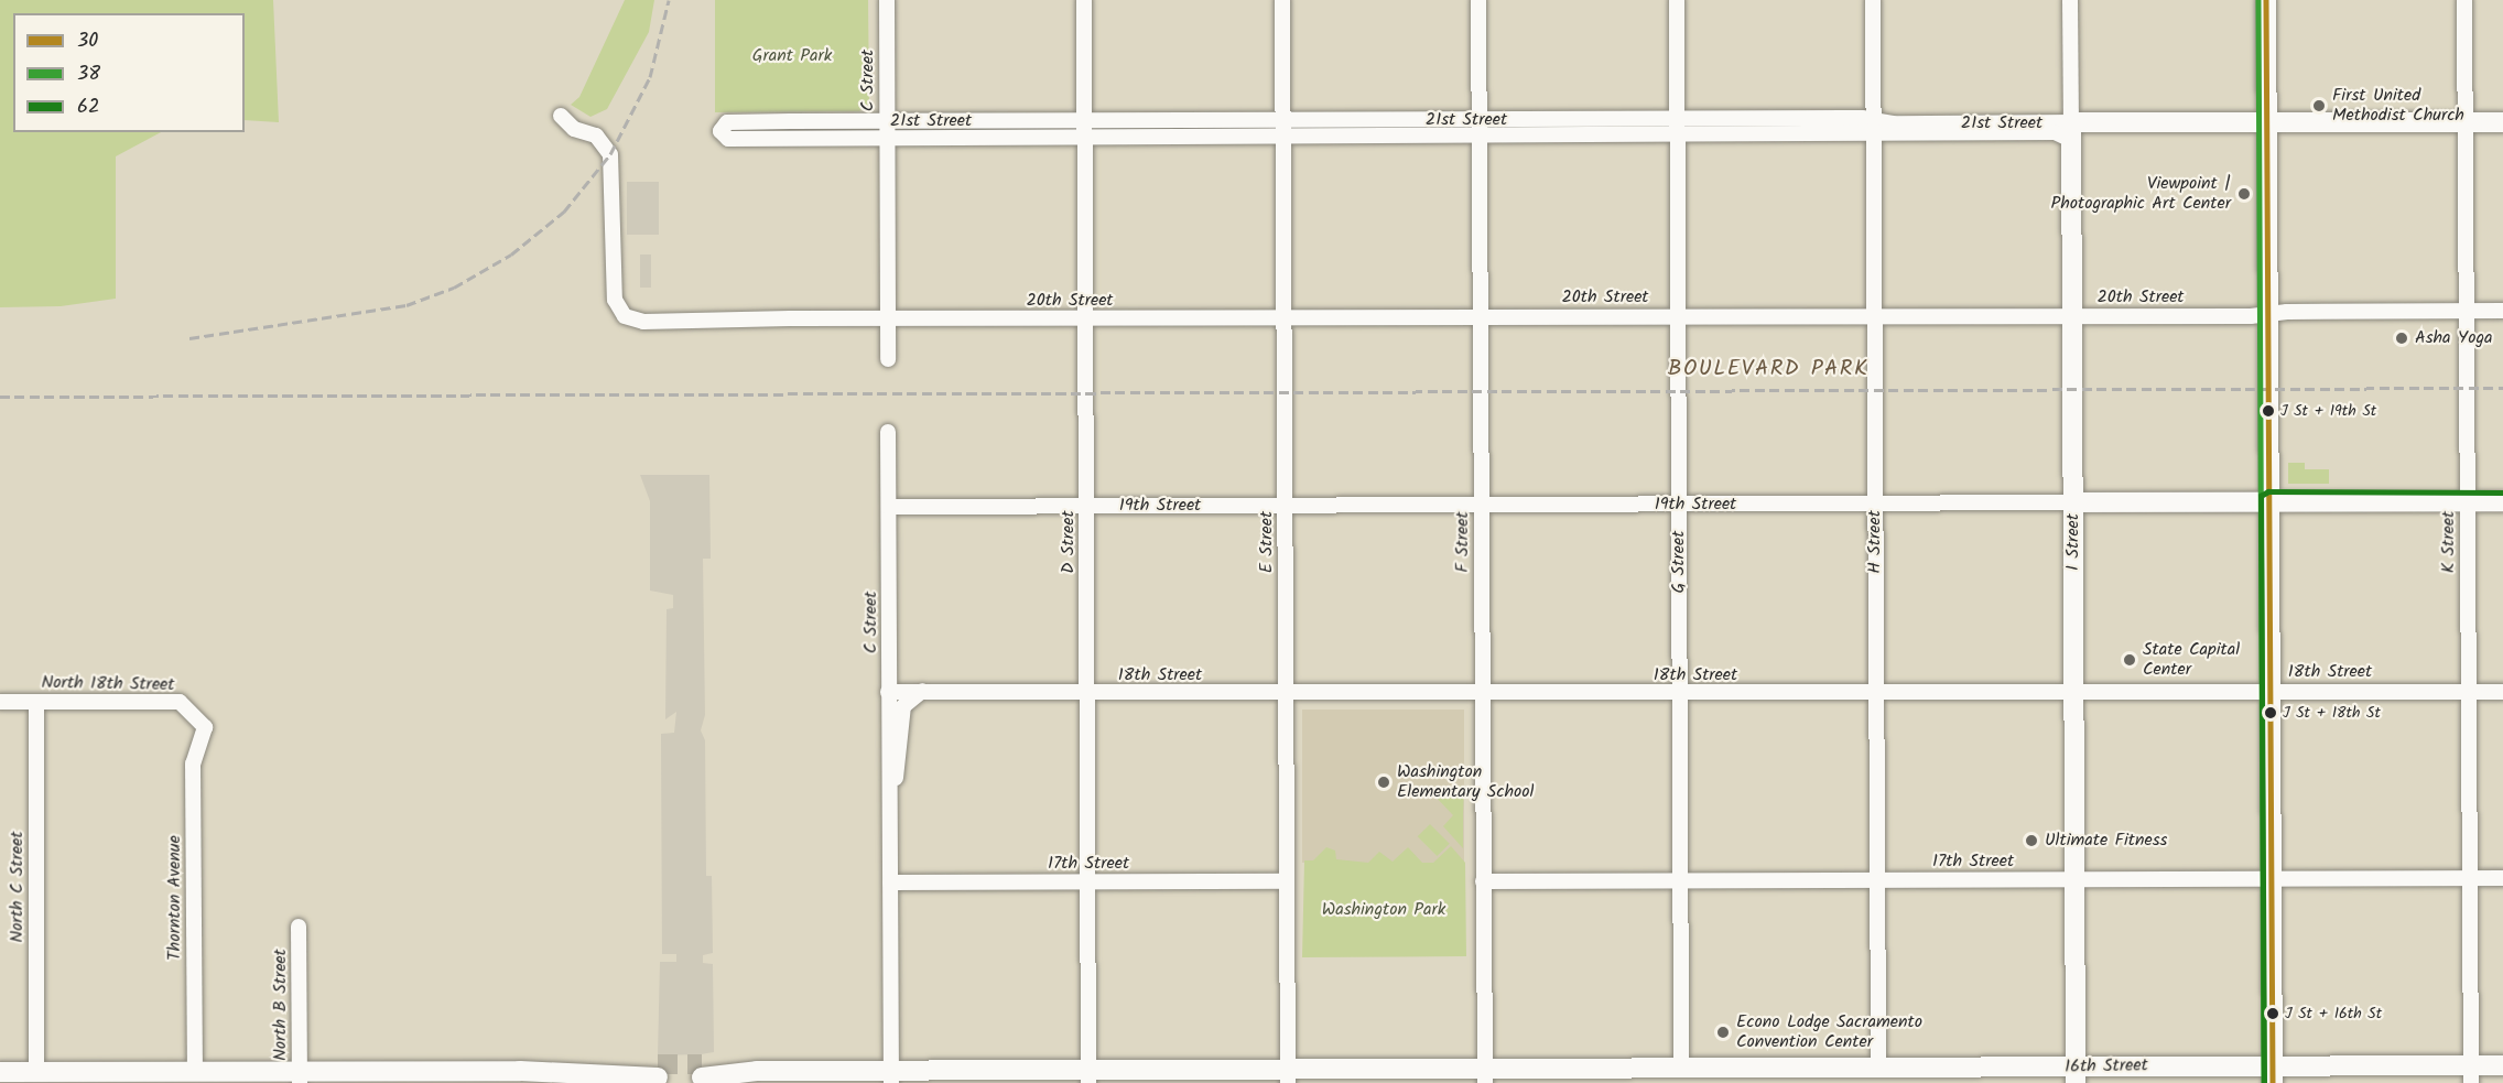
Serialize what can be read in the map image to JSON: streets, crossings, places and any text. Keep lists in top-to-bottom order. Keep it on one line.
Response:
{"streets":{"main road":["21st Street","19th Street","I Street","16th Street"],"street":["C Street","20th Street","D Street","E Street","F Street","H Street","K Street","G Street","18th Street","North 18th Street","17th Street","North C Street","Thornton Avenue","North B Street"]},"crossings":[["C Street","21st Street"],["C Street","20th Street"],["C Street","19th Street"],["C Street","18th Street"],["C Street","17th Street"],["C Street","16th Street"],["21st Street","D Street"],["21st Street","E Street"],["21st Street","F Street"],["21st Street","H Street"],["21st Street","I Street"],["21st Street","K Street"],["21st Street","G Street"],["20th Street","D Street"],["20th Street","E Street"],["20th Street","F Street"],["20th Street","H Street"],["20th Street","I Street"],["20th Street","K Street"],["20th Street","G Street"],["19th Street","D Street"],["19th Street","E Street"],["19th Street","F Street"],["19th Street","H Street"],["19th Street","I Street"],["19th Street","K Street"],["19th Street","G Street"],["D Street","18th Street"],["D Street","17th Street"],["D Street","16th Street"],["E Street","18th Street"],["E Street","17th Street"],["E Street","16th Street"],["F Street","18th Street"],["F Street","17th Street"],["F Street","16th Street"],["H Street","18th Street"],["H Street","17th Street"],["H Street","16th Street"],["I Street","18th Street"],["I Street","17th Street"],["I Street","16th Street"],["K Street","18th Street"],["K Street","17th Street"],["K Street","16th Street"],["G Street","18th Street"],["G Street","17th Street"],["G Street","16th Street"],["North 18th Street","North C Street"],["North 18th Street","Thornton Avenue"]],"districts":["BOULEVARD PARK"],"parks":["Grant Park","Washington Park"],"places":["First United Methodist Church","Viewpoint | Photographic Art Center","Asha Yoga","J St + 19th St","State Capital Center","J St + 18th St","Washington Elementary School","Ultimate Fitness","J St + 16th St","Econo Lodge Sacramento Convention Center"],"lines":["transit line 30","transit line 38","transit line 62"],"legend":["30","38","62"]}
